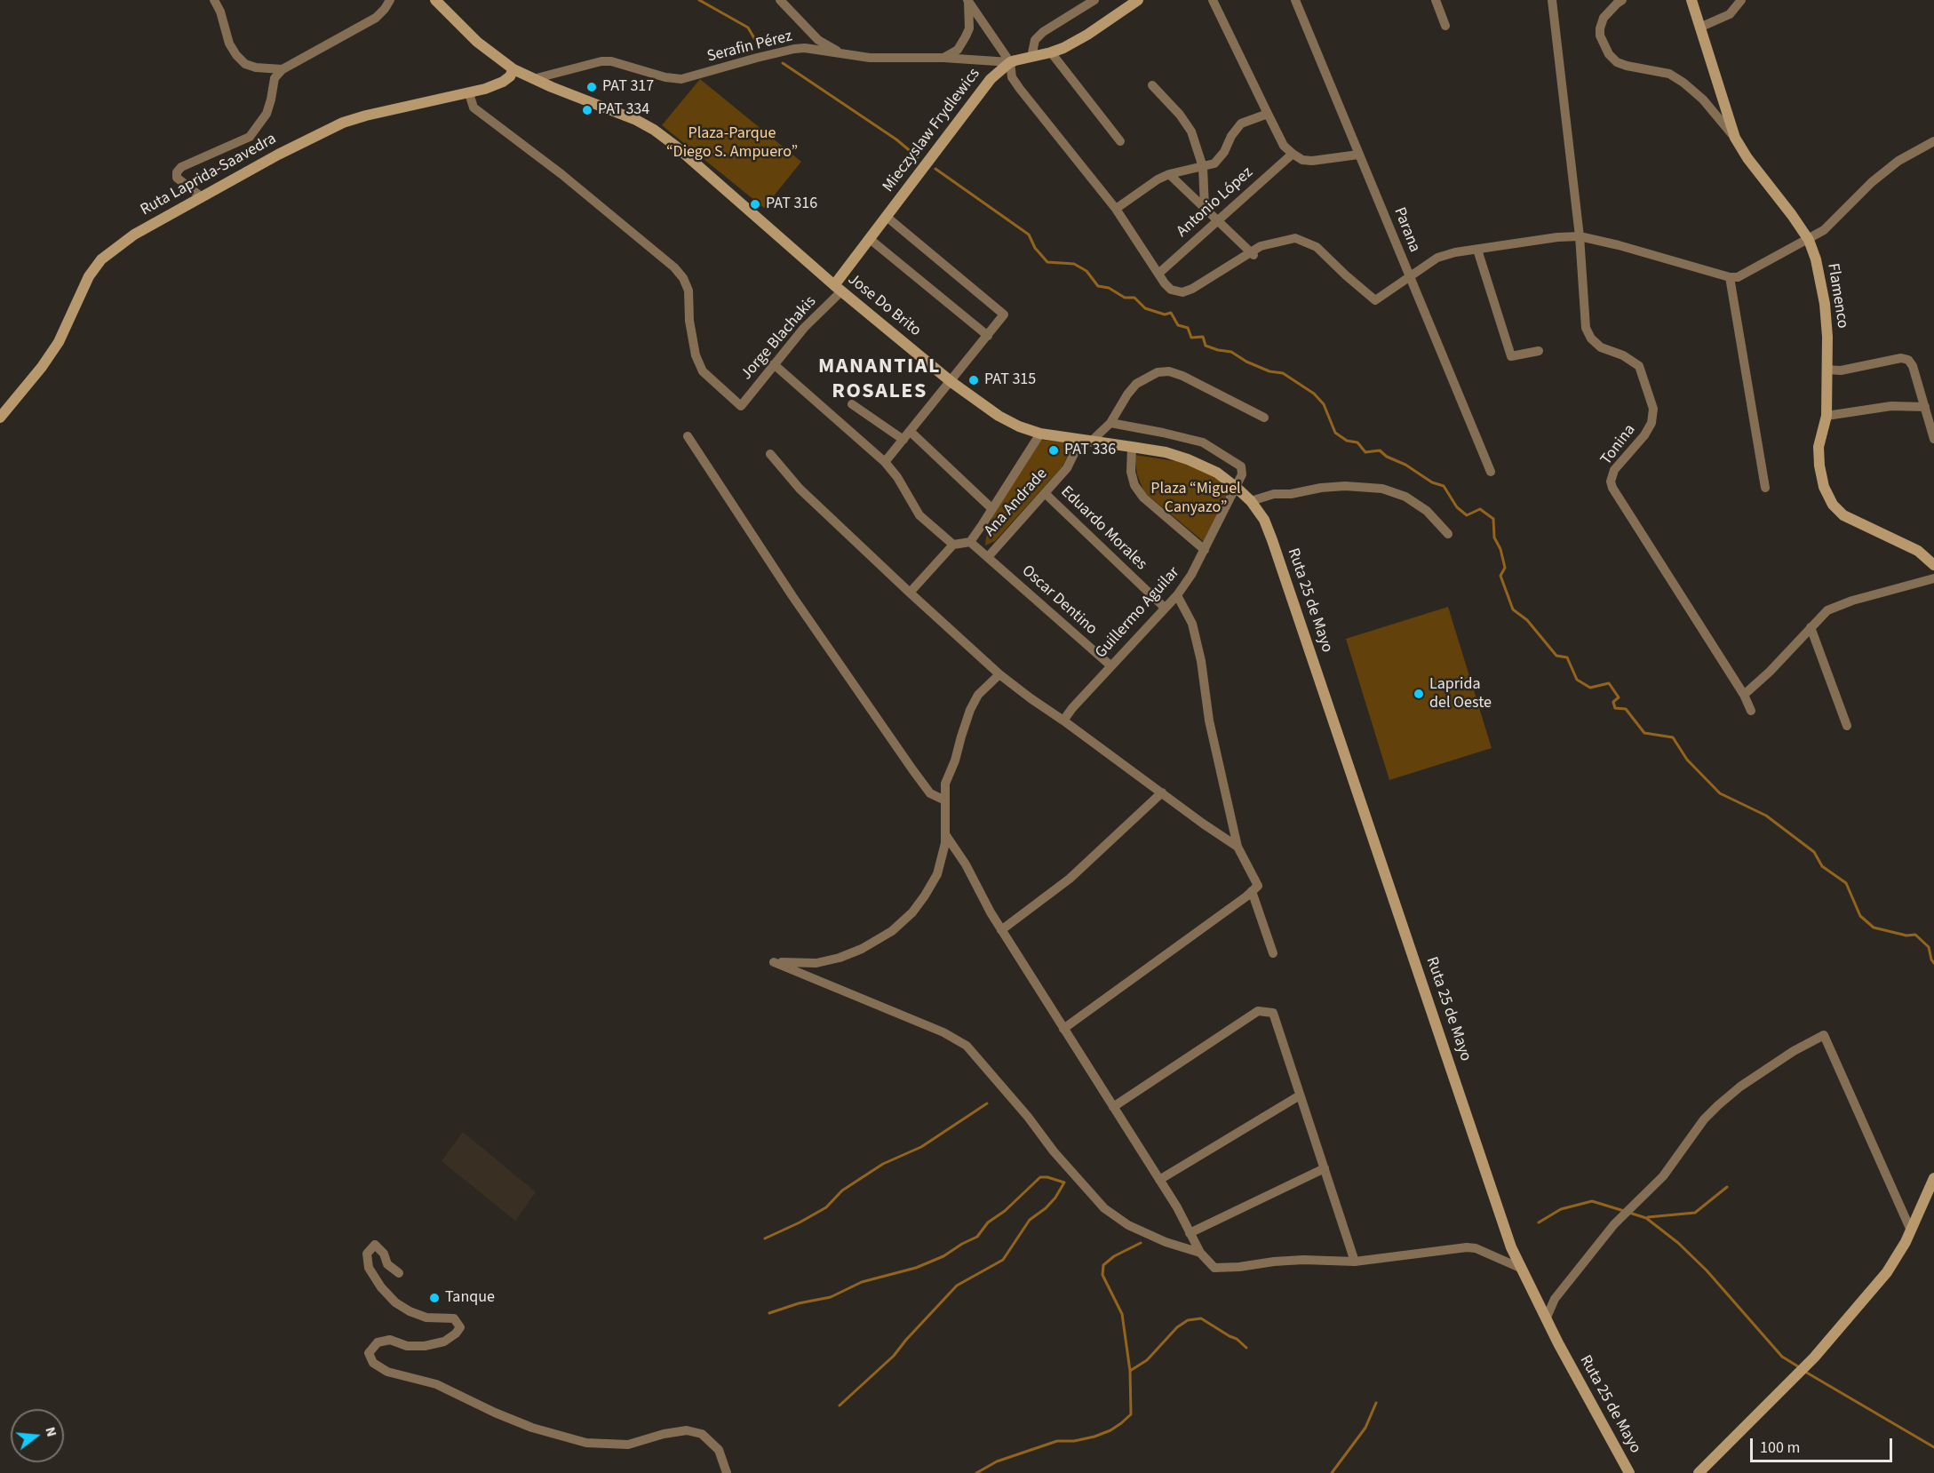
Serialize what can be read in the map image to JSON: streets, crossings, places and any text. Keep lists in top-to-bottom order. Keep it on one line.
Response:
{"streets":{"main road":["Mieczyslaw Frydlewics","Ruta Laprida-Saavedra","Flamenco","Jose Do Brito","Ruta 25 de Mayo"],"street":["Serafin Pérez","Antonio López","Parana","Jorge Blachakis","Tonina","Ana Andrade","Eduardo Morales","Oscar Dentino","Guillermo Aguilar"]},"crossings":[["Serafin Pérez","Mieczyslaw Frydlewics"],["Serafin Pérez","Jose Do Brito"],["Mieczyslaw Frydlewics","Jose Do Brito"],["Mieczyslaw Frydlewics","Jorge Blachakis"],["Ruta Laprida-Saavedra","Jose Do Brito"],["Ruta Laprida-Saavedra","Jorge Blachakis"],["Jose Do Brito","Jorge Blachakis"],["Jose Do Brito","Ana Andrade"],["Jose Do Brito","Ruta 25 de Mayo"],["Jose Do Brito","Guillermo Aguilar"],["Ana Andrade","Eduardo Morales"],["Ana Andrade","Oscar Dentino"],["Eduardo Morales","Guillermo Aguilar"],["Oscar Dentino","Guillermo Aguilar"]],"districts":["MANANTIAL ROSALES"],"parks":["Plaza-Parque “Diego S. Ampuero”","Plaza “Miguel Canyazo”"],"places":["PAT 317","PAT 334","PAT 316","PAT 315","PAT 336","Laprida del Oeste","Tanque"],"scale_bar":"100 m","north":"right"}
